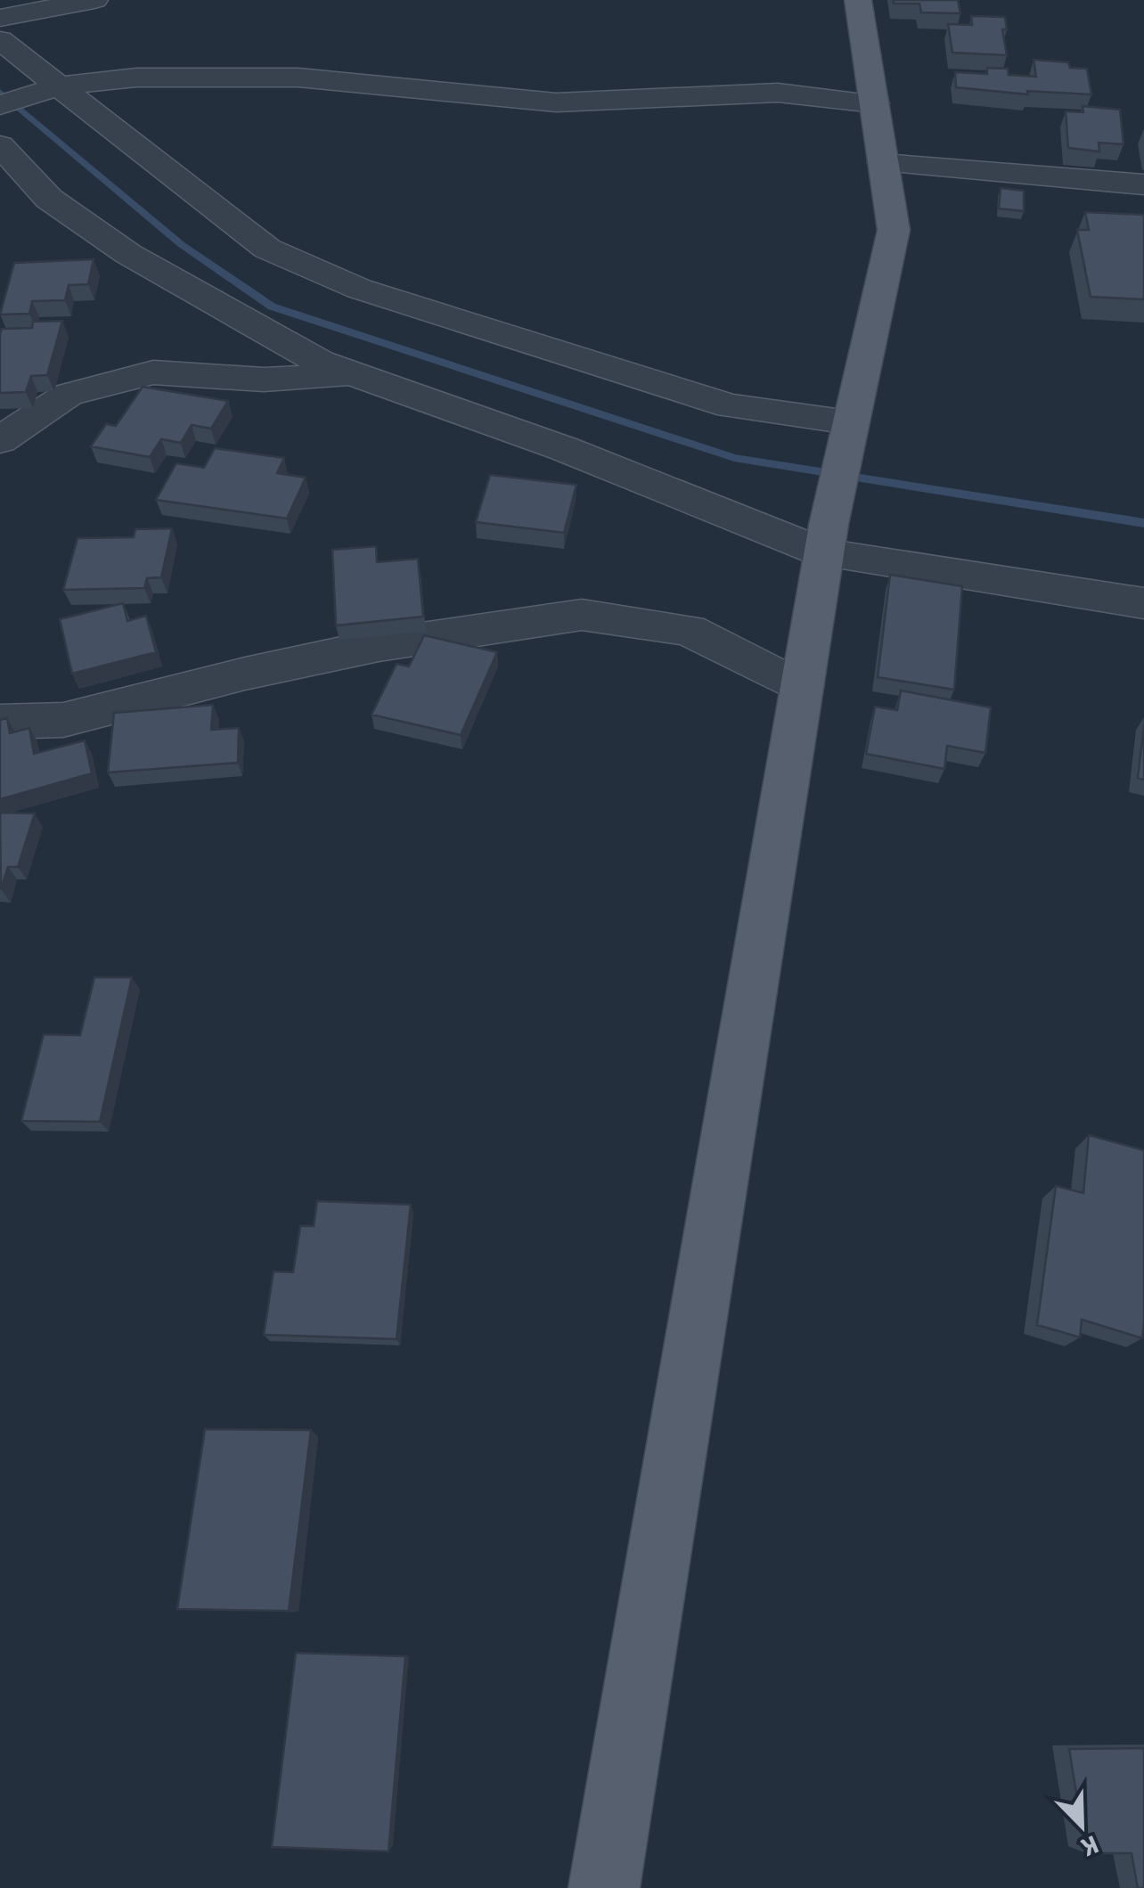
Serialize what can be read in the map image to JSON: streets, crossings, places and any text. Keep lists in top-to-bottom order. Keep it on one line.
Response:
{"north":"bottom right"}
